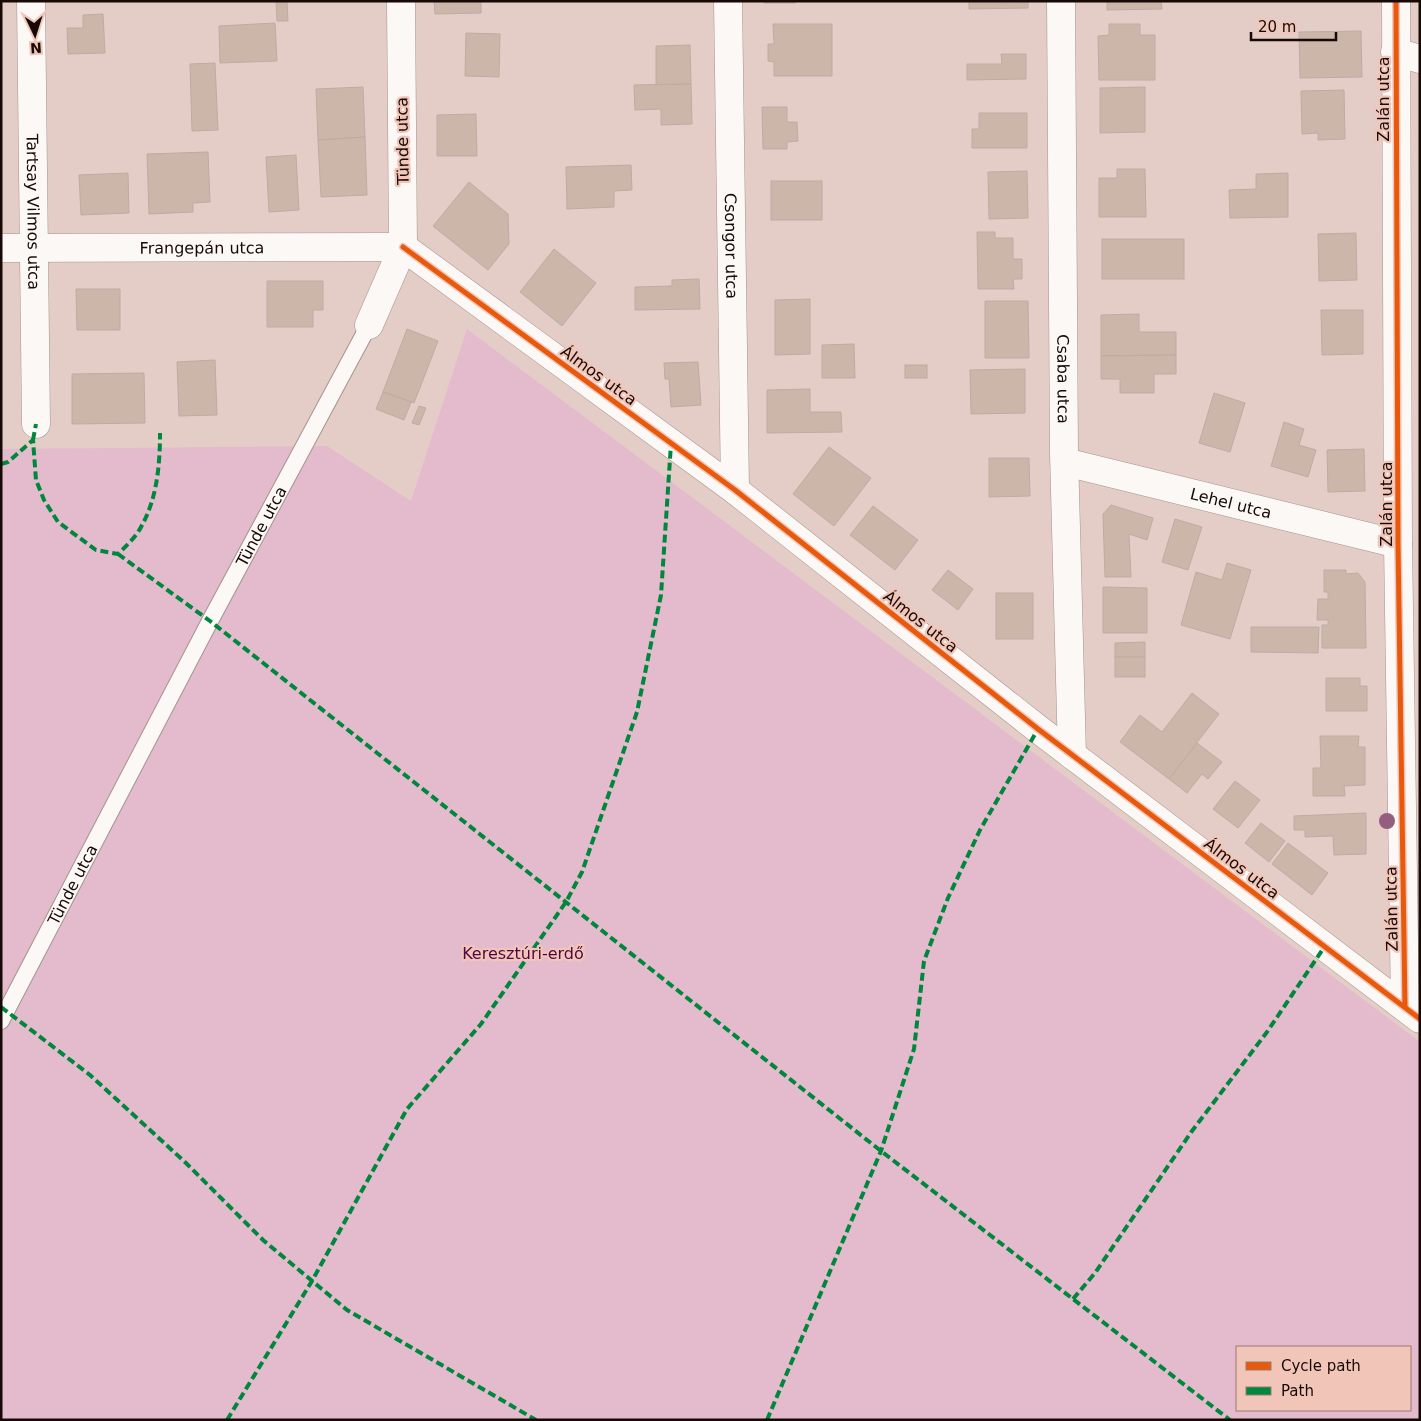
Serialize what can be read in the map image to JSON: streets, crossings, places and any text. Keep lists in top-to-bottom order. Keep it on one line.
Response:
{"streets":{"street":["Zalán utca","Tünde utca","Tartsay Vilmos utca","Csongor utca","Frangepán utca","Álmos utca","Csaba utca","Lehel utca"]},"crossings":[["Zalán utca","Álmos utca"],["Zalán utca","Lehel utca"],["Tünde utca","Frangepán utca"],["Tünde utca","Álmos utca"],["Tartsay Vilmos utca","Frangepán utca"],["Csongor utca","Álmos utca"],["Frangepán utca","Álmos utca"],["Álmos utca","Csaba utca"],["Csaba utca","Lehel utca"]],"parks":["Keresztúri-erdő"],"legend":["Cycle path","Path"],"scale_bar":"20 m","north":"bottom"}
